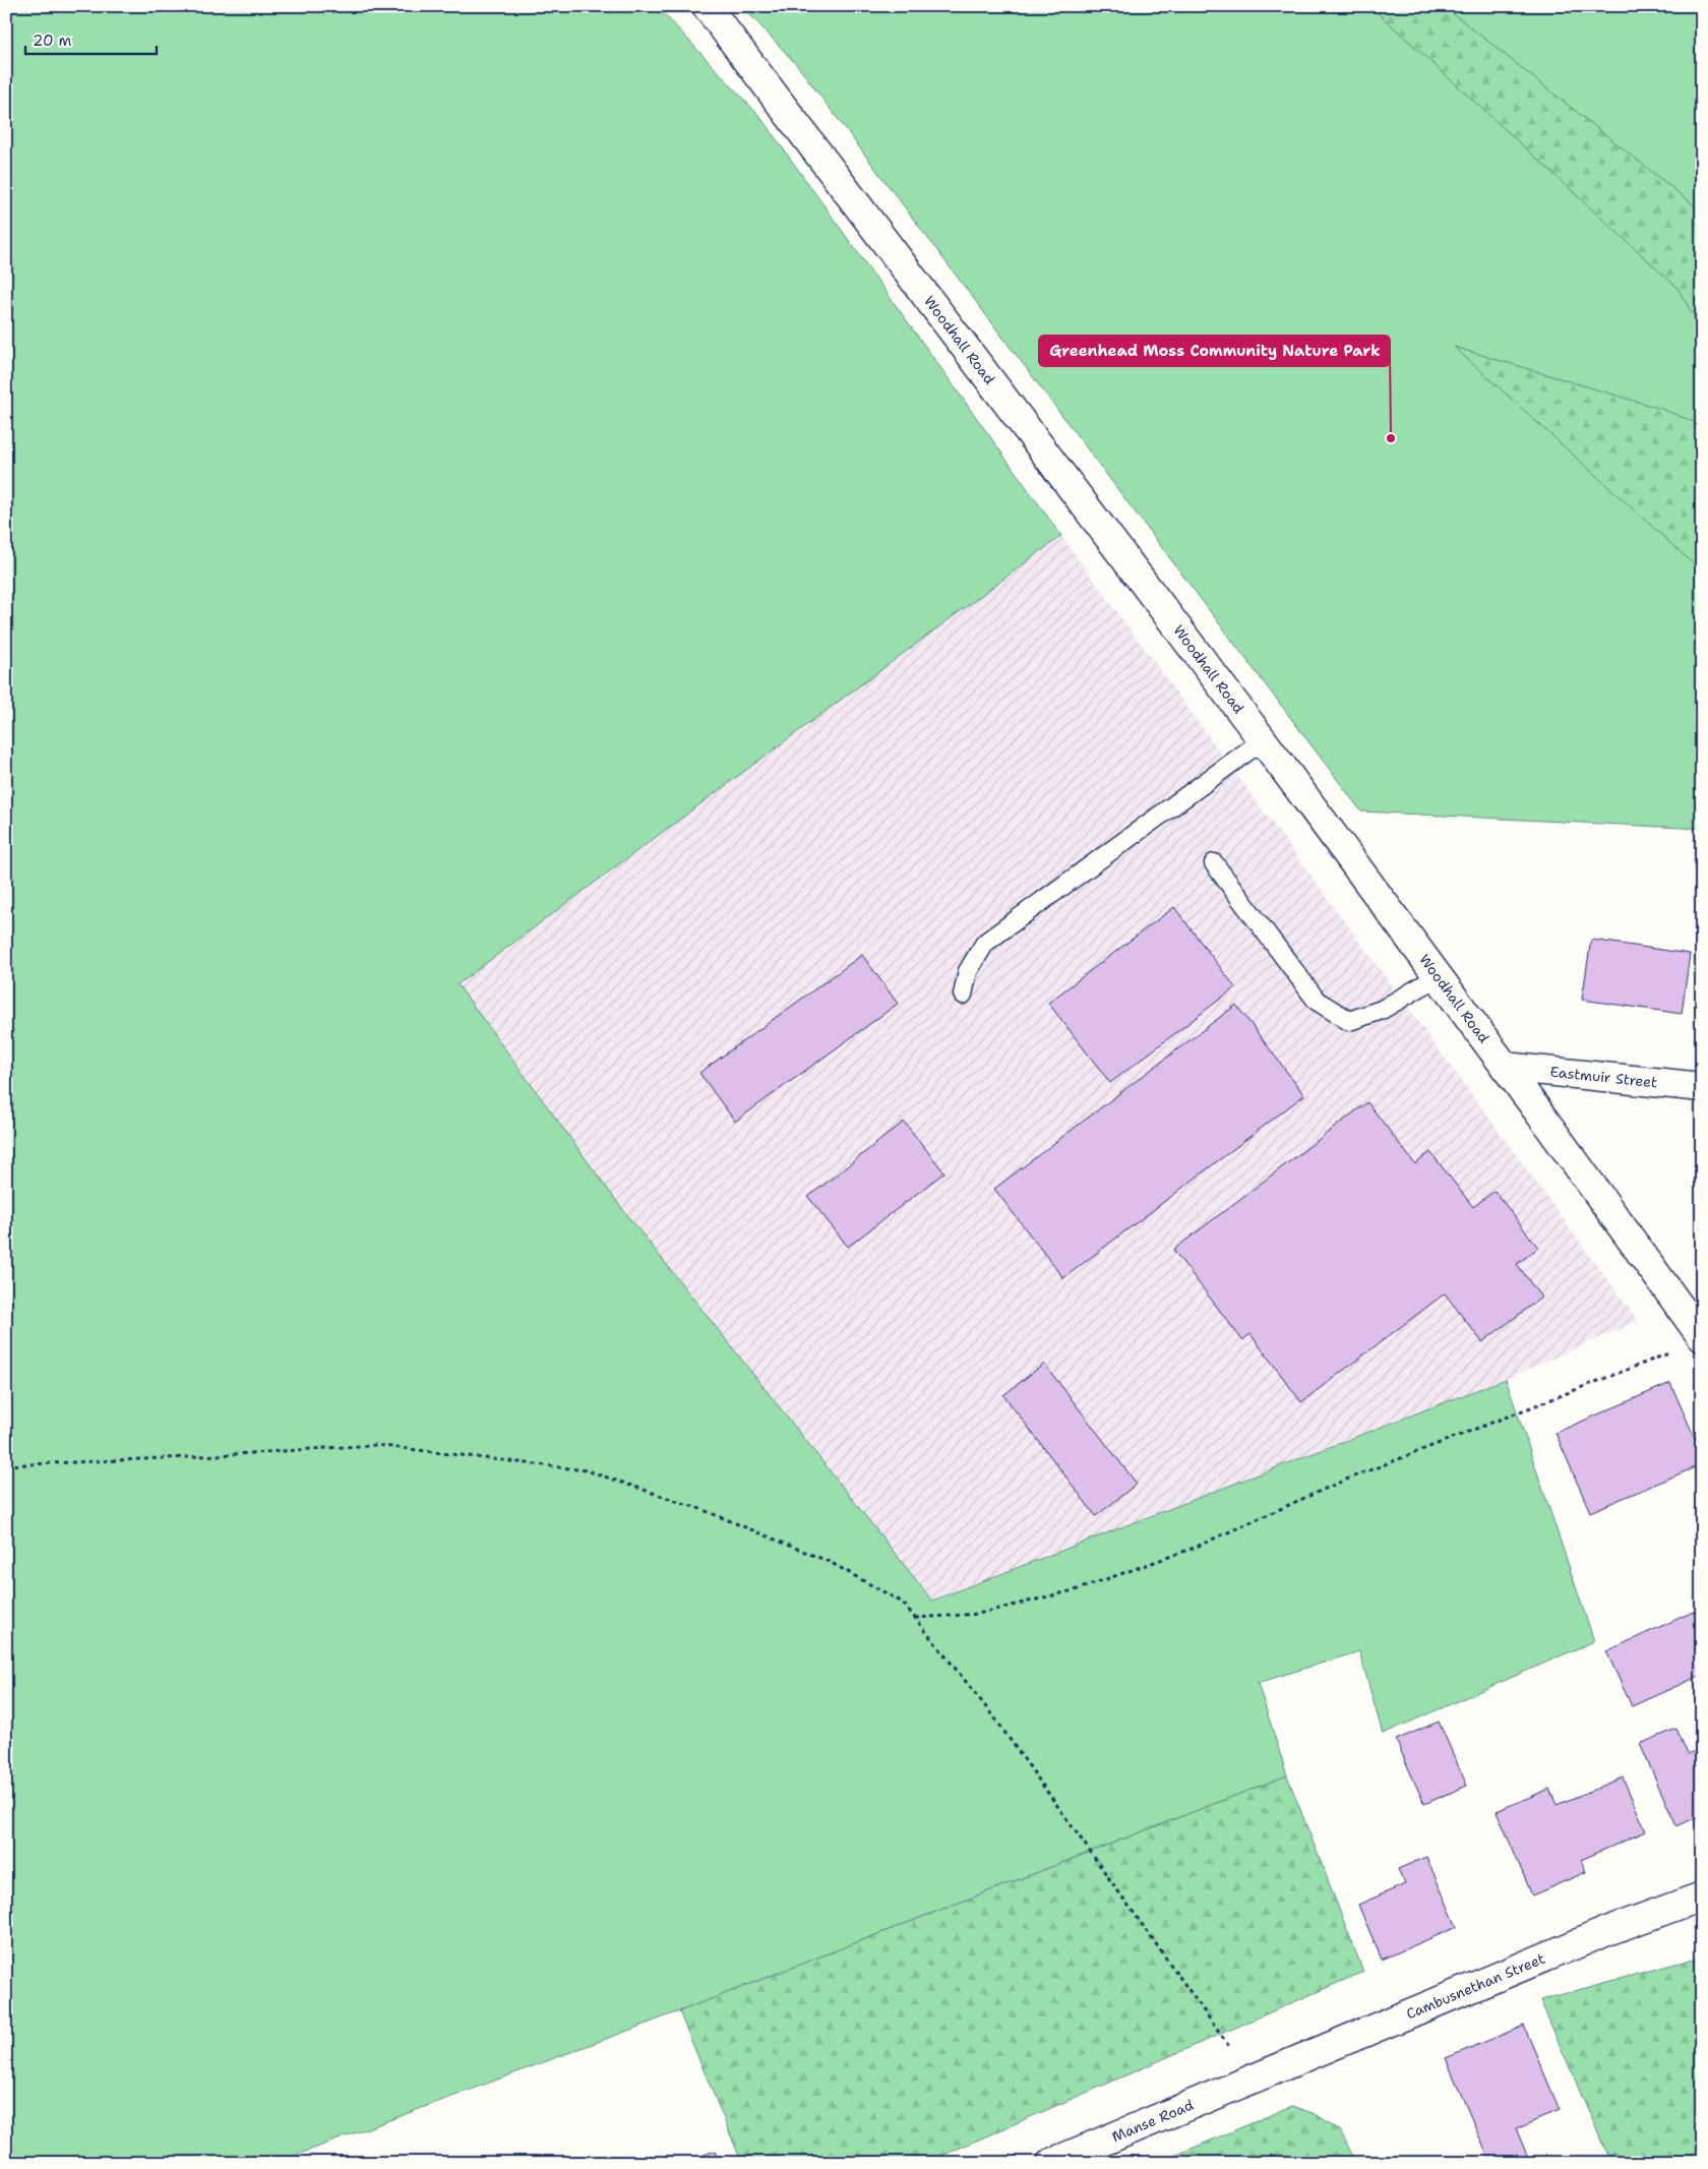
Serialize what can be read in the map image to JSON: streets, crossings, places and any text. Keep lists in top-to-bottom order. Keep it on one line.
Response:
{"streets":{"street":["Woodhall Road","Eastmuir Street","Cambusnethan Street","Manse Road"]},"crossings":[["Woodhall Road","Eastmuir Street"],["Cambusnethan Street","Manse Road"]],"places":["Greenhead Moss Community Nature Park"],"scale_bar":"20 m"}
